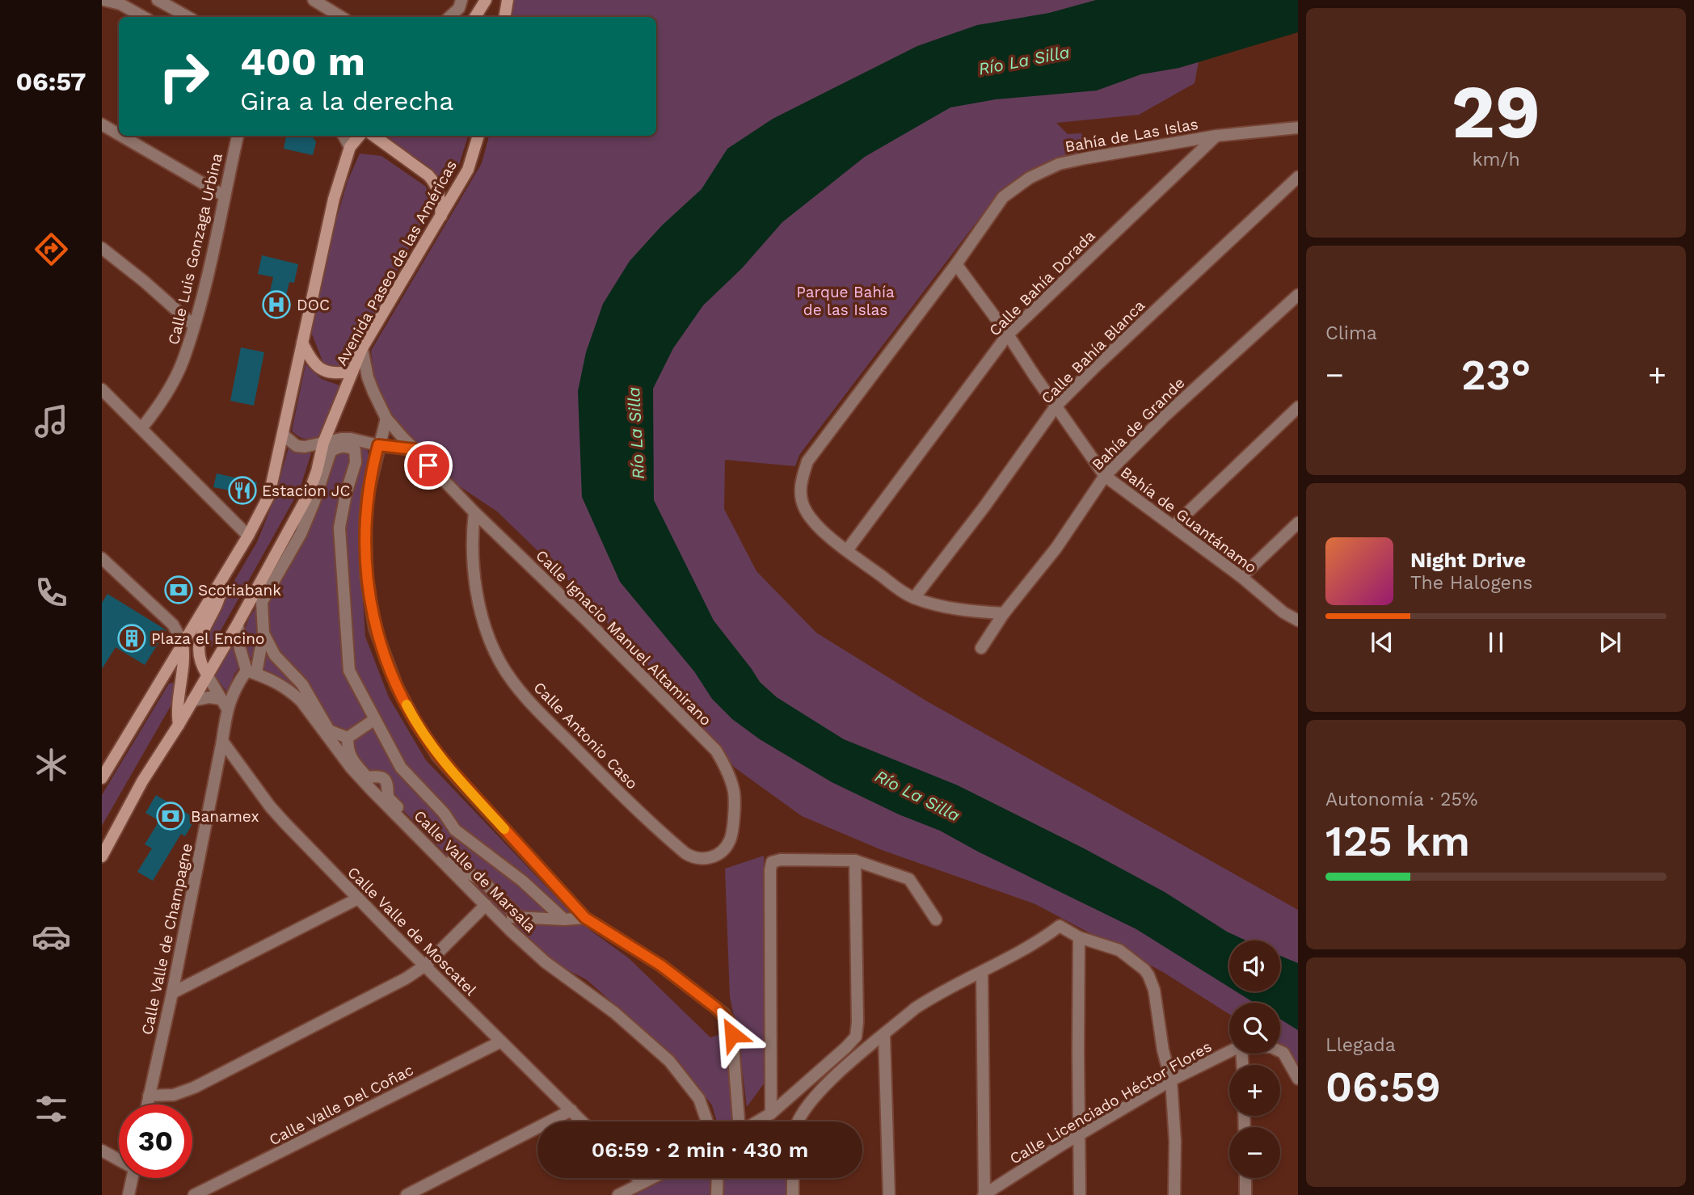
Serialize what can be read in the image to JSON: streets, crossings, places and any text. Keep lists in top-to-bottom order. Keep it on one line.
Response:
{"streets":{"main road":["Avenida Paseo de las Américas"],"street":["Bahía de Las Islas","Calle Luis Gonzaga Urbina","Calle Bahía Dorada","Calle Bahía Blanca","Bahía de Grande","Bahía de Guantánamo","Calle Ignacio Manuel Altamirano","Calle Antonio Caso","Calle Valle de Marsala","Calle Valle de Moscatel","Calle Valle de Champagne","Calle Licenciado Héctor Flores","Calle Valle Del Coñac"]},"crossings":[["Bahía de Las Islas","Calle Bahía Dorada"],["Bahía de Las Islas","Bahía de Guantánamo"],["Avenida Paseo de las Américas","Calle Ignacio Manuel Altamirano"],["Calle Bahía Dorada","Bahía de Guantánamo"],["Calle Bahía Blanca","Bahía de Guantánamo"],["Bahía de Grande","Bahía de Guantánamo"],["Calle Ignacio Manuel Altamirano","Calle Antonio Caso"],["Calle Valle de Marsala","Calle Valle de Champagne"],["Calle Valle de Moscatel","Calle Valle de Champagne"],["Calle Valle de Moscatel","Calle Valle Del Coñac"]],"water":["Río La Silla"],"parks":["Parque Bahía de las Islas"],"places":{"hospital":["DOC"],"restaurant":["Estacion JC"],"bank":["Scotiabank","Banamex"],"building":["Plaza el Encino"]},"page":{"tabs":"06:57","tile":[["29","km/h"],"Clima",["Autonomía · 25%","125 km"],["Llegada","06:59"]],"turn":["400 m","Gira a la derecha"],"heat":["−","23°","+"],"song":["Night Drive","The Halogens"],"map_buttons":["+","−"],"limit":"30","trip":"06:59 · 2 min · 430 m"}}
